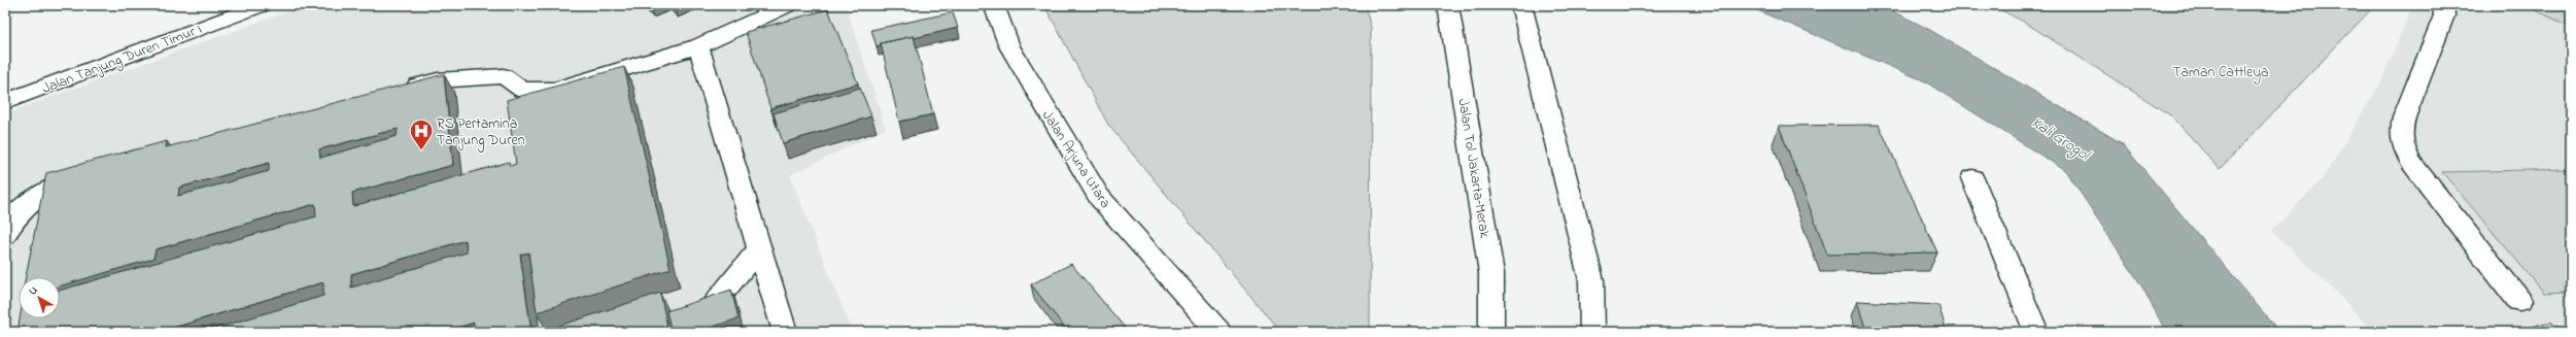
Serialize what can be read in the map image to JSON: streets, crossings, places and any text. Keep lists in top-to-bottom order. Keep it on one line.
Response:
{"streets":{"main road":["Jalan Tanjung Duren Timur I","Jalan Arjuna Utara","Jalan Tol Jakarta–Merak"]},"water":["Kali Grogol"],"parks":["Taman Cattleya"],"places":{"hospital":["RS Pertamina Tanjung Duren"]},"north":"top left"}
